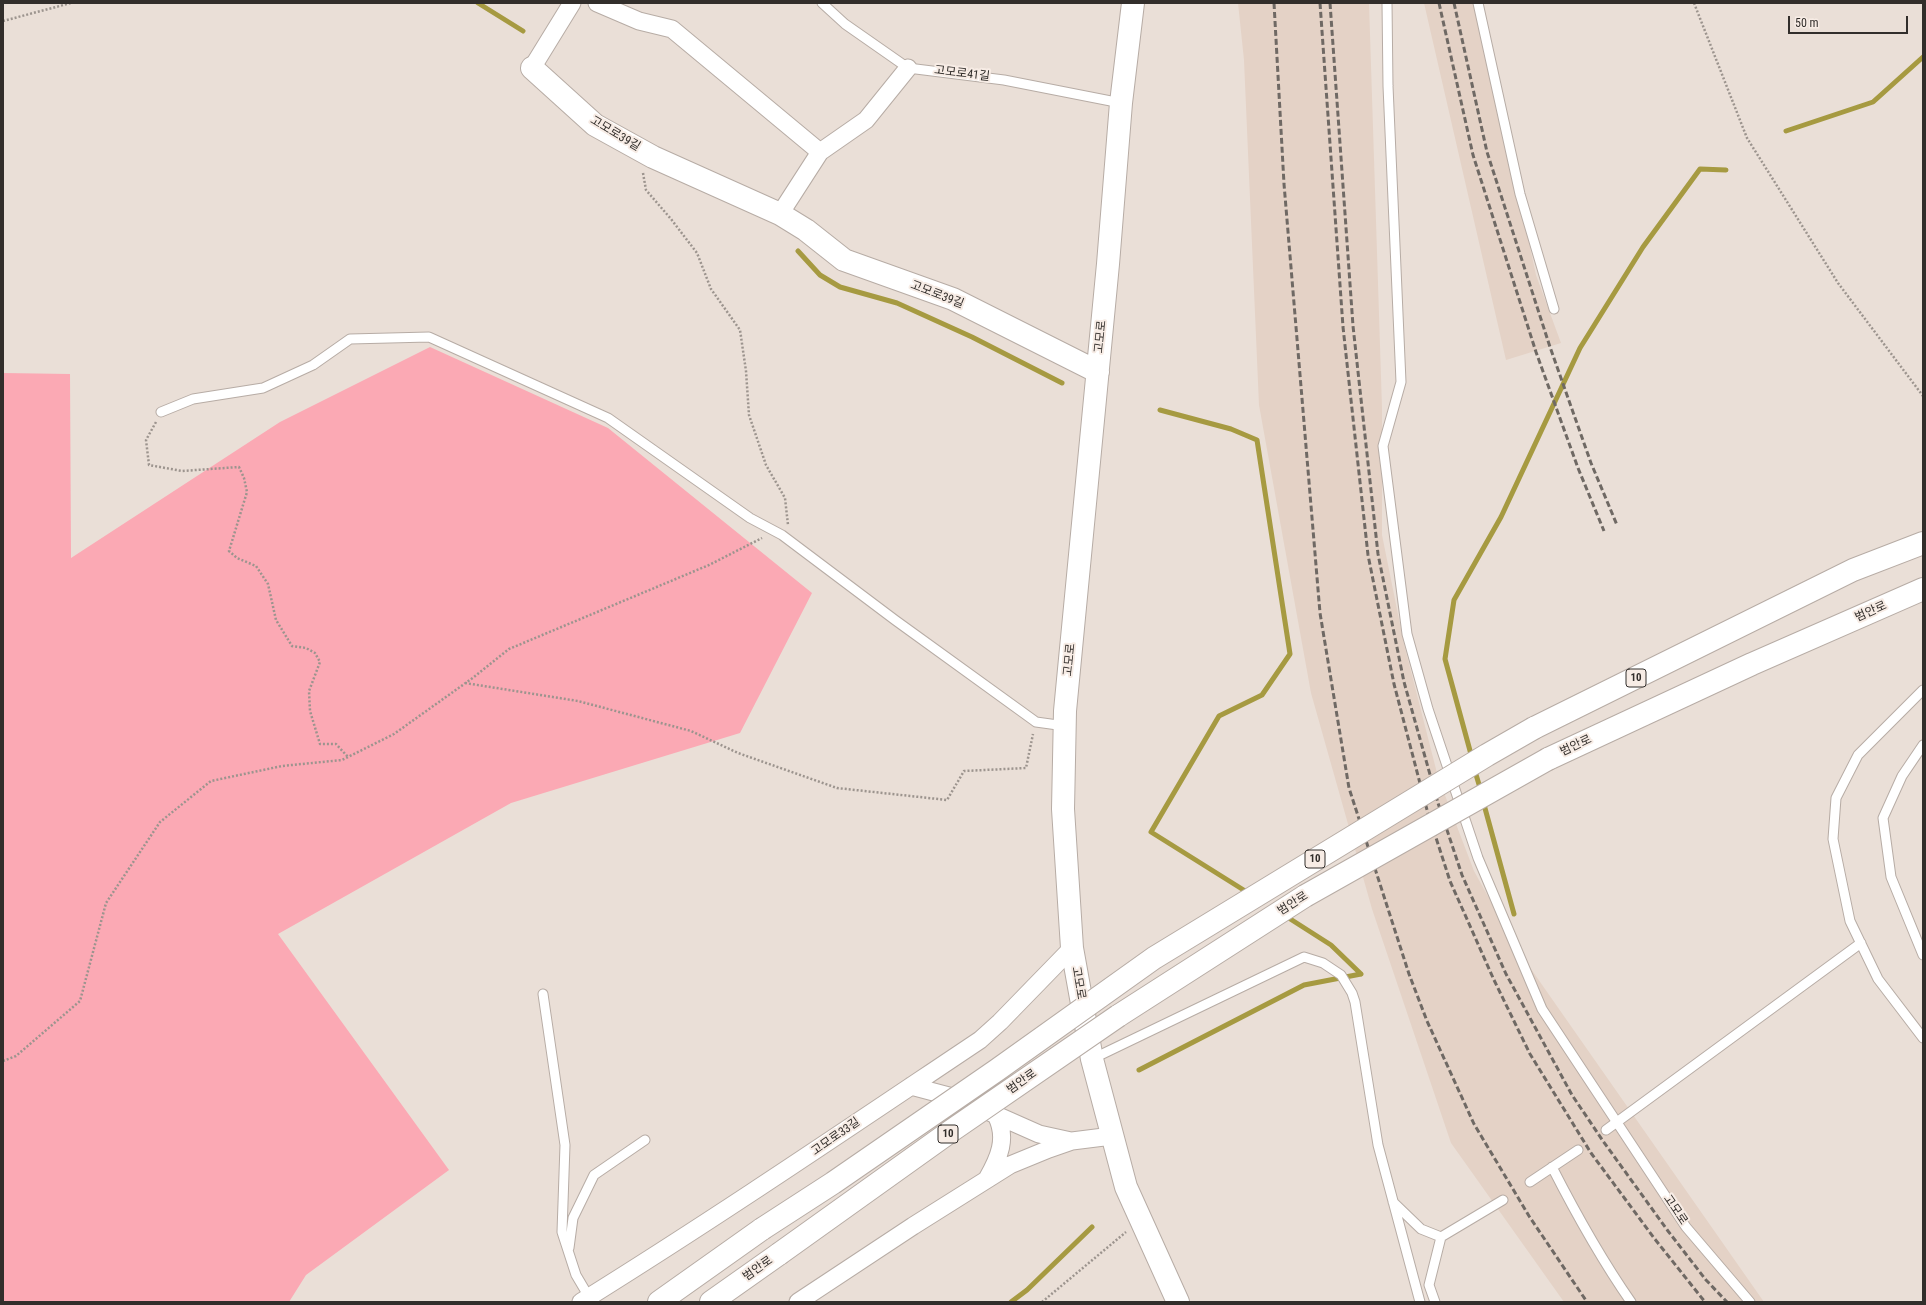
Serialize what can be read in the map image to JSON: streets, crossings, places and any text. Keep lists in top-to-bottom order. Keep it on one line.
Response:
{"streets":{"main road":["고모로39길","고모로","범안로","10"],"street":["고모로33길"],"lane":["고모로41길"]},"crossings":[["고모로41길","고모로"],["고모로39길","고모로"],["고모로","고모로33길"]],"scale_bar":"50 m"}
